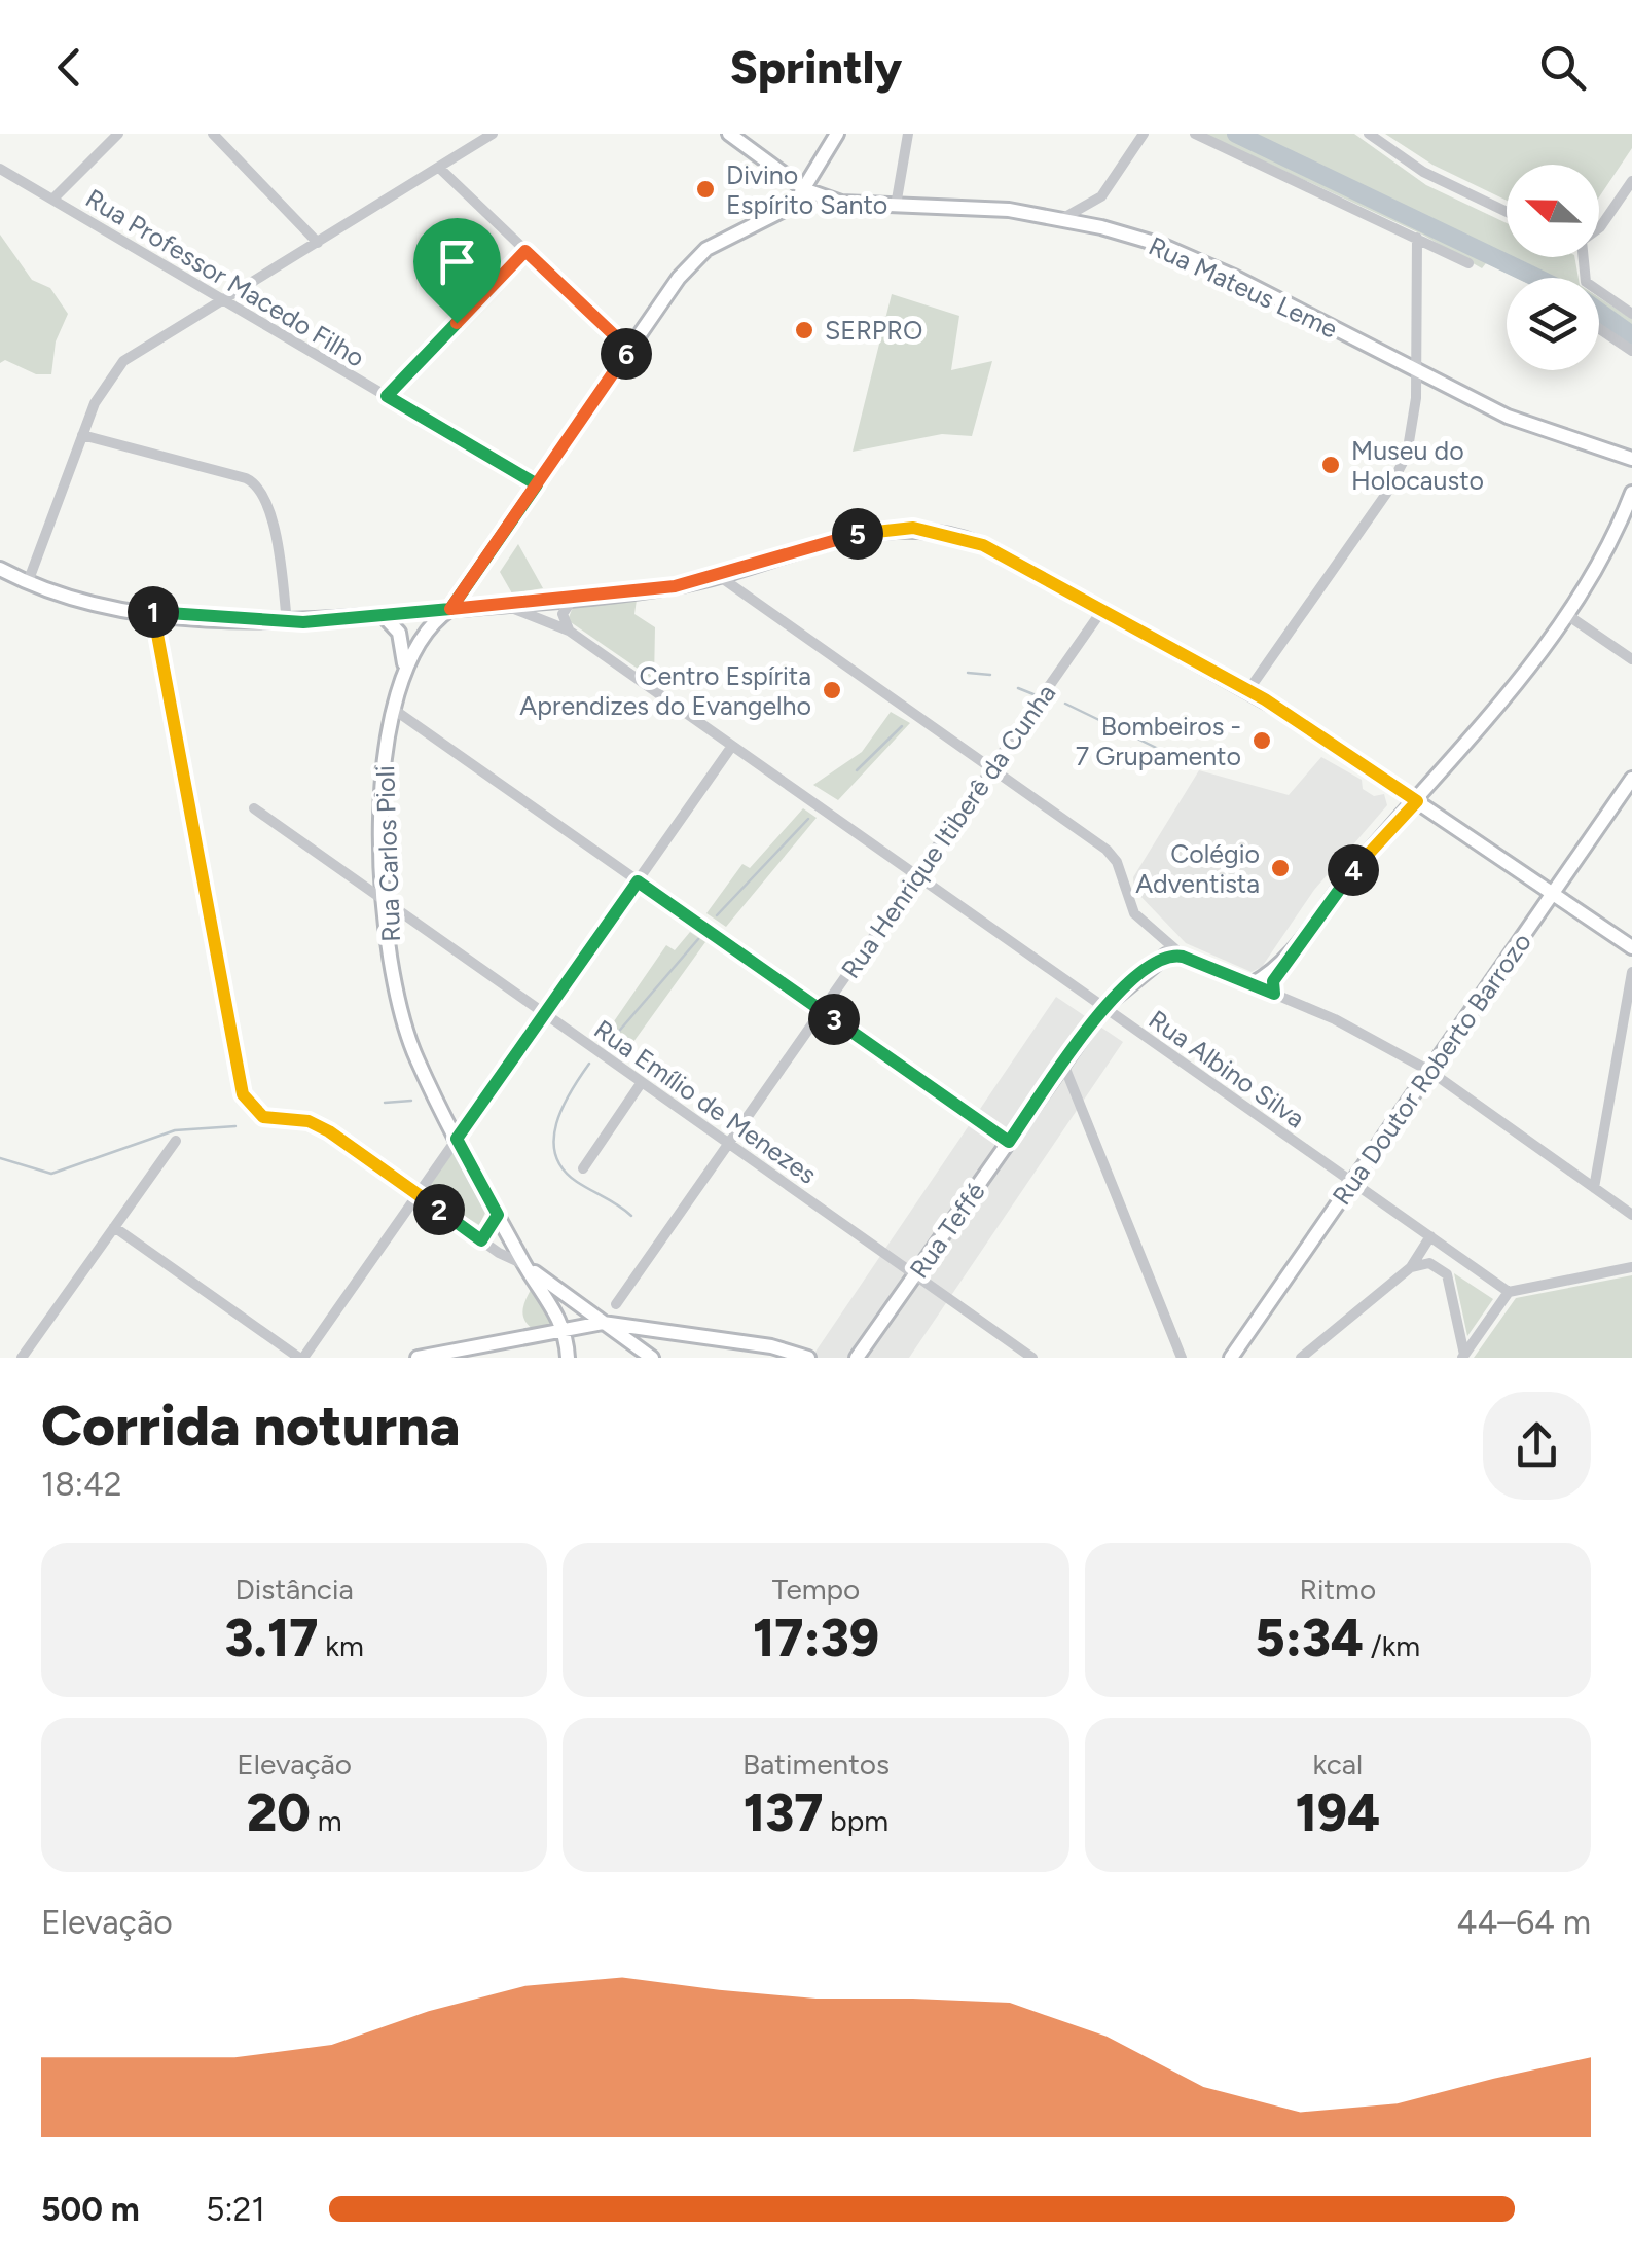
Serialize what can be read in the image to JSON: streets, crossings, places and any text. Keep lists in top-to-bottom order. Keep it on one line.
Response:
{"streets":{"main road":["Rua Mateus Leme","Rua Carlos Pioli","Rua Doutor Roberto Barrozo","Rua Teffé"],"street":["Rua Professor Macedo Filho","Rua Henrique Itiberê da Cunha","Rua Albino Silva","Rua Emílio de Menezes"]},"crossings":[["Rua Professor Macedo Filho","Rua Carlos Pioli"],["Rua Mateus Leme","Rua Carlos Pioli"],["Rua Henrique Itiberê da Cunha","Rua Albino Silva"],["Rua Henrique Itiberê da Cunha","Rua Emílio de Menezes"],["Rua Carlos Pioli","Rua Emílio de Menezes"],["Rua Albino Silva","Rua Doutor Roberto Barrozo"],["Rua Albino Silva","Rua Teffé"],["Rua Emílio de Menezes","Rua Teffé"]],"places":["Divino Espírito Santo","SERPRO","Museu do Holocausto","Centro Espírita Aprendizes do Evangelho","Bombeiros - 7 Grupamento","Colégio Adventista"],"north":"left","page":{"header":"Sprintly","pins":["6","5","1","4","3","2"],"heading":["Corrida noturna","18:42"],"stats":[["Distância","3.17 km"],["Tempo","17:39"],["Ritmo","5:34 /km"],["Elevação","20 m"],["Batimentos","137 bpm"],["kcal","194"]],"chart":["Elevação","44–64 m"],"list":[{"name":"500 m","note":"5:21"}]}}
